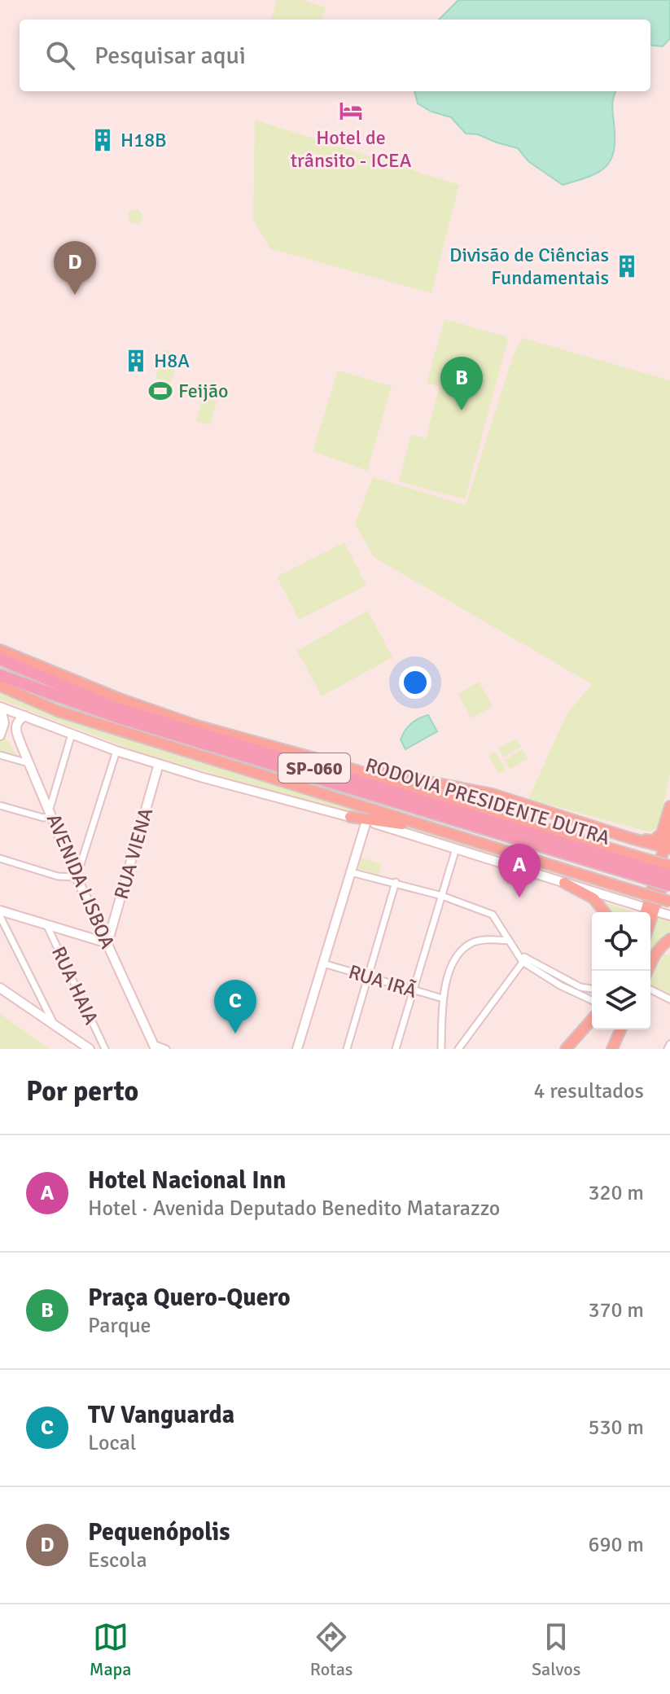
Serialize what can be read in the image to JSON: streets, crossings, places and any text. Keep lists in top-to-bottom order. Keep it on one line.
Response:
{"streets":{"highway":["SP-060","RODOVIA PRESIDENTE DUTRA"],"main road":["RUA VIENA","AVENIDA LISBOA"],"street":["RUA IRÃ","RUA HAIA"]},"crossings":[["RUA VIENA","AVENIDA LISBOA"]],"places":{"hotel":["Hotel de trânsito - ICEA"],"building":["H18B","Divisão de Ciências Fundamentais","H8A"],"sports":["Feijão"]},"page":{"search":"Pesquisar aqui","pins":["D","B","A","C"],"heading":["Por perto","4 resultados"],"list":[{"mark":"A","name":"Hotel Nacional Inn","note":"Hotel · Avenida Deputado Benedito Matarazzo","value":"320 m"},{"mark":"B","name":"Praça Quero-Quero","note":"Parque","value":"370 m"},{"mark":"C","name":"TV Vanguarda","note":"Local","value":"530 m"},{"mark":"D","name":"Pequenópolis","note":"Escola","value":"690 m"}],"nav":["Mapa","Rotas","Salvos"]}}
